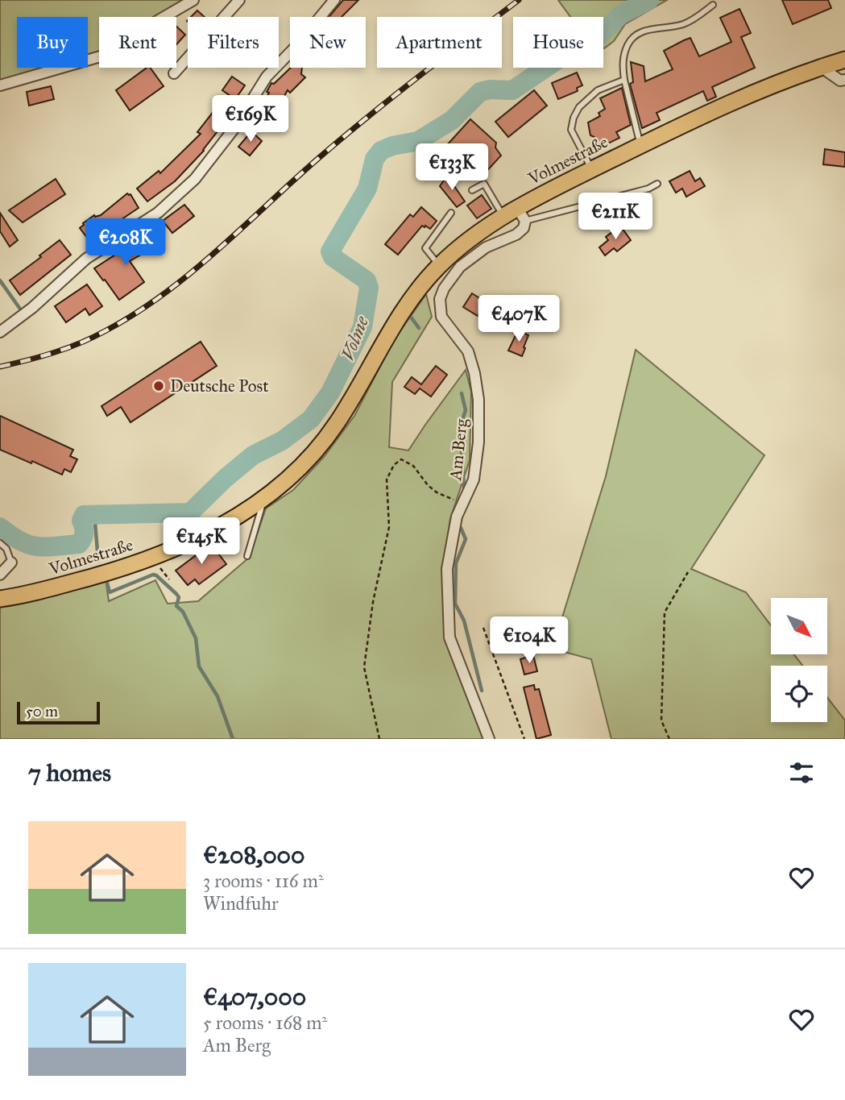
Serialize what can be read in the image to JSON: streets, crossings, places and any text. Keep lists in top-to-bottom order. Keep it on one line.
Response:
{"streets":{"main road":["Volmestraße"],"street":["Am Berg"]},"crossings":[["Volmestraße","Am Berg"]],"water":["Volme"],"places":["Deutsche Post"],"scale_bar":"50 m","north":"bottom right","page":{"chip":["Buy","Rent","Filters","New","Apartment","House"],"price":["€169K","€133K","€211K","€208K","€407K","€145K","€104K"],"scale":"50 m","heading":"7 homes","list":[{"name":"€208,000","note":"3 rooms · 116 m² · Windfuhr"},{"name":"€407,000","note":"5 rooms · 168 m² · Am Berg"}]}}
